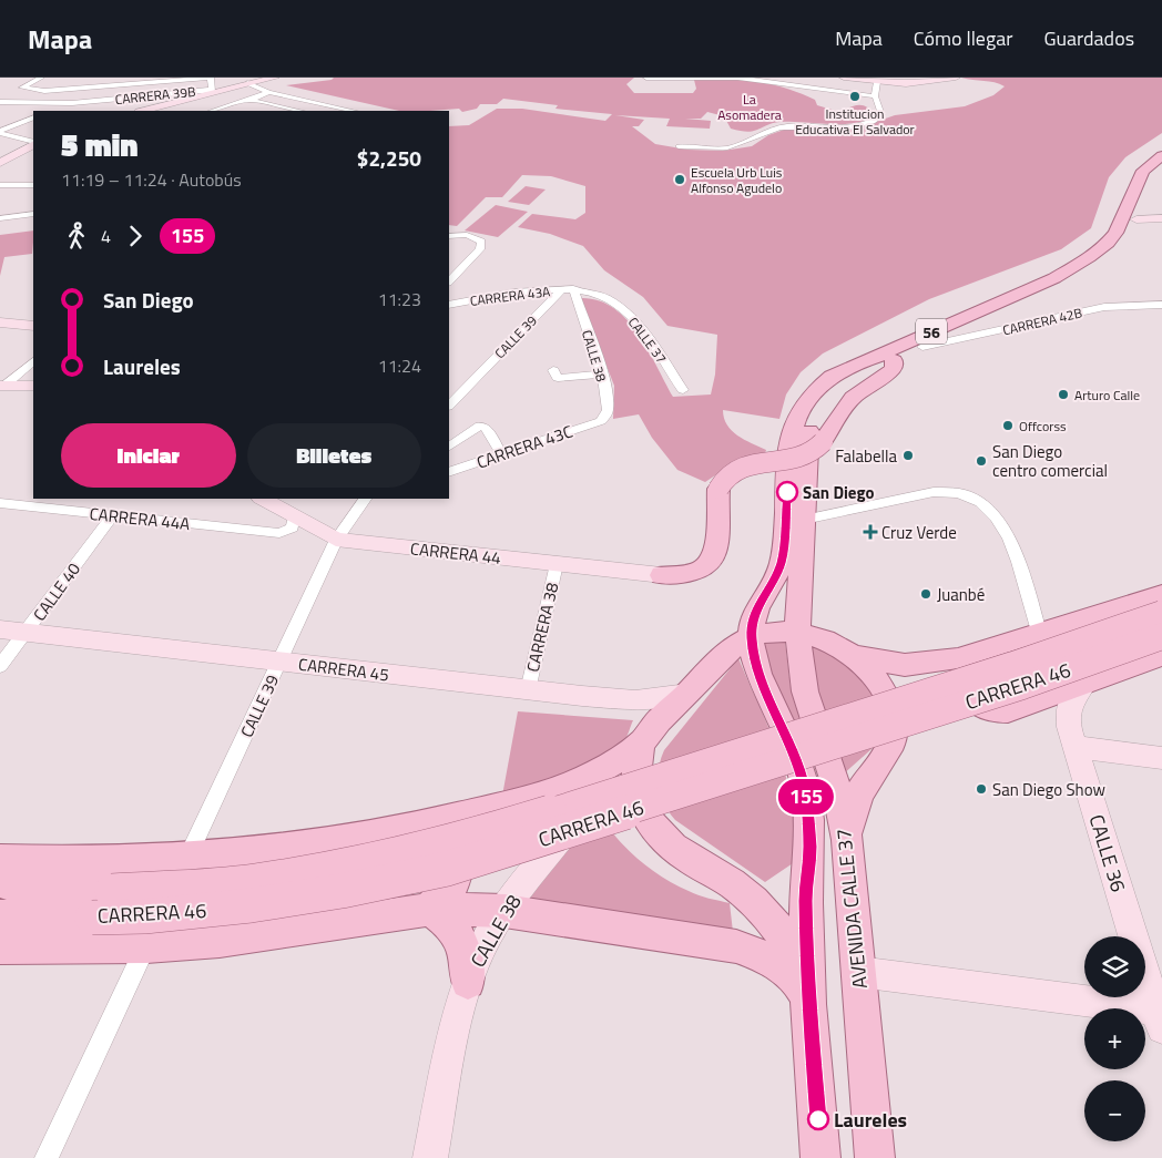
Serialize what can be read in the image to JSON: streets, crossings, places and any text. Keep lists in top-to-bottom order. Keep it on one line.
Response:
{"streets":{"main road":["56","CARRERA 46","AVENIDA CALLE 37"],"street":["CARRERA 39B","CARRERA 43A","CARRERA 42B","CALLE 39","CALLE 37","CALLE 38","CARRERA 43C","CARRERA 44A","CARRERA 44","CALLE 40","CARRERA 38","CARRERA 45","CALLE 36"]},"crossings":[["CARRERA 43A","CALLE 39"],["CARRERA 43A","CALLE 37"],["CARRERA 43A","CALLE 38"],["CARRERA 42B","56"],["56","AVENIDA CALLE 37"],["CALLE 39","CARRERA 44"],["CALLE 39","CARRERA 45"],["CALLE 37","CALLE 38"],["CALLE 38","CARRERA 43C"],["CALLE 38","CARRERA 46"],["CARRERA 44A","CARRERA 44"],["CARRERA 44A","CALLE 40"],["CARRERA 44","CARRERA 38"],["CALLE 40","CARRERA 45"],["CARRERA 38","CARRERA 45"],["CARRERA 46","AVENIDA CALLE 37"]],"parks":["La Asomadera"],"places":{"other":["Institucion Educativa El Salvador","Escuela Urb Luis Alfonso Agudelo","Arturo Calle","Offcorss","Falabella","San Diego centro comercial","San Diego","Juanbé","San Diego Show","Laureles"],"health":["Cruz Verde"]},"lines":["bus line 155"],"page":{"header":"Mapa","nav":["Mapa","Cómo llegar","Guardados"],"on_map":"155","heading":["5 min","11:19 – 11:24 · Autobús","$2,250"],"legs":["4","155"],"list":[{"name":"San Diego","value":"11:23"},{"name":"Laureles","value":"11:24"}],"buttons":["Iniciar","Billetes"],"map_buttons":["+","−"]}}
